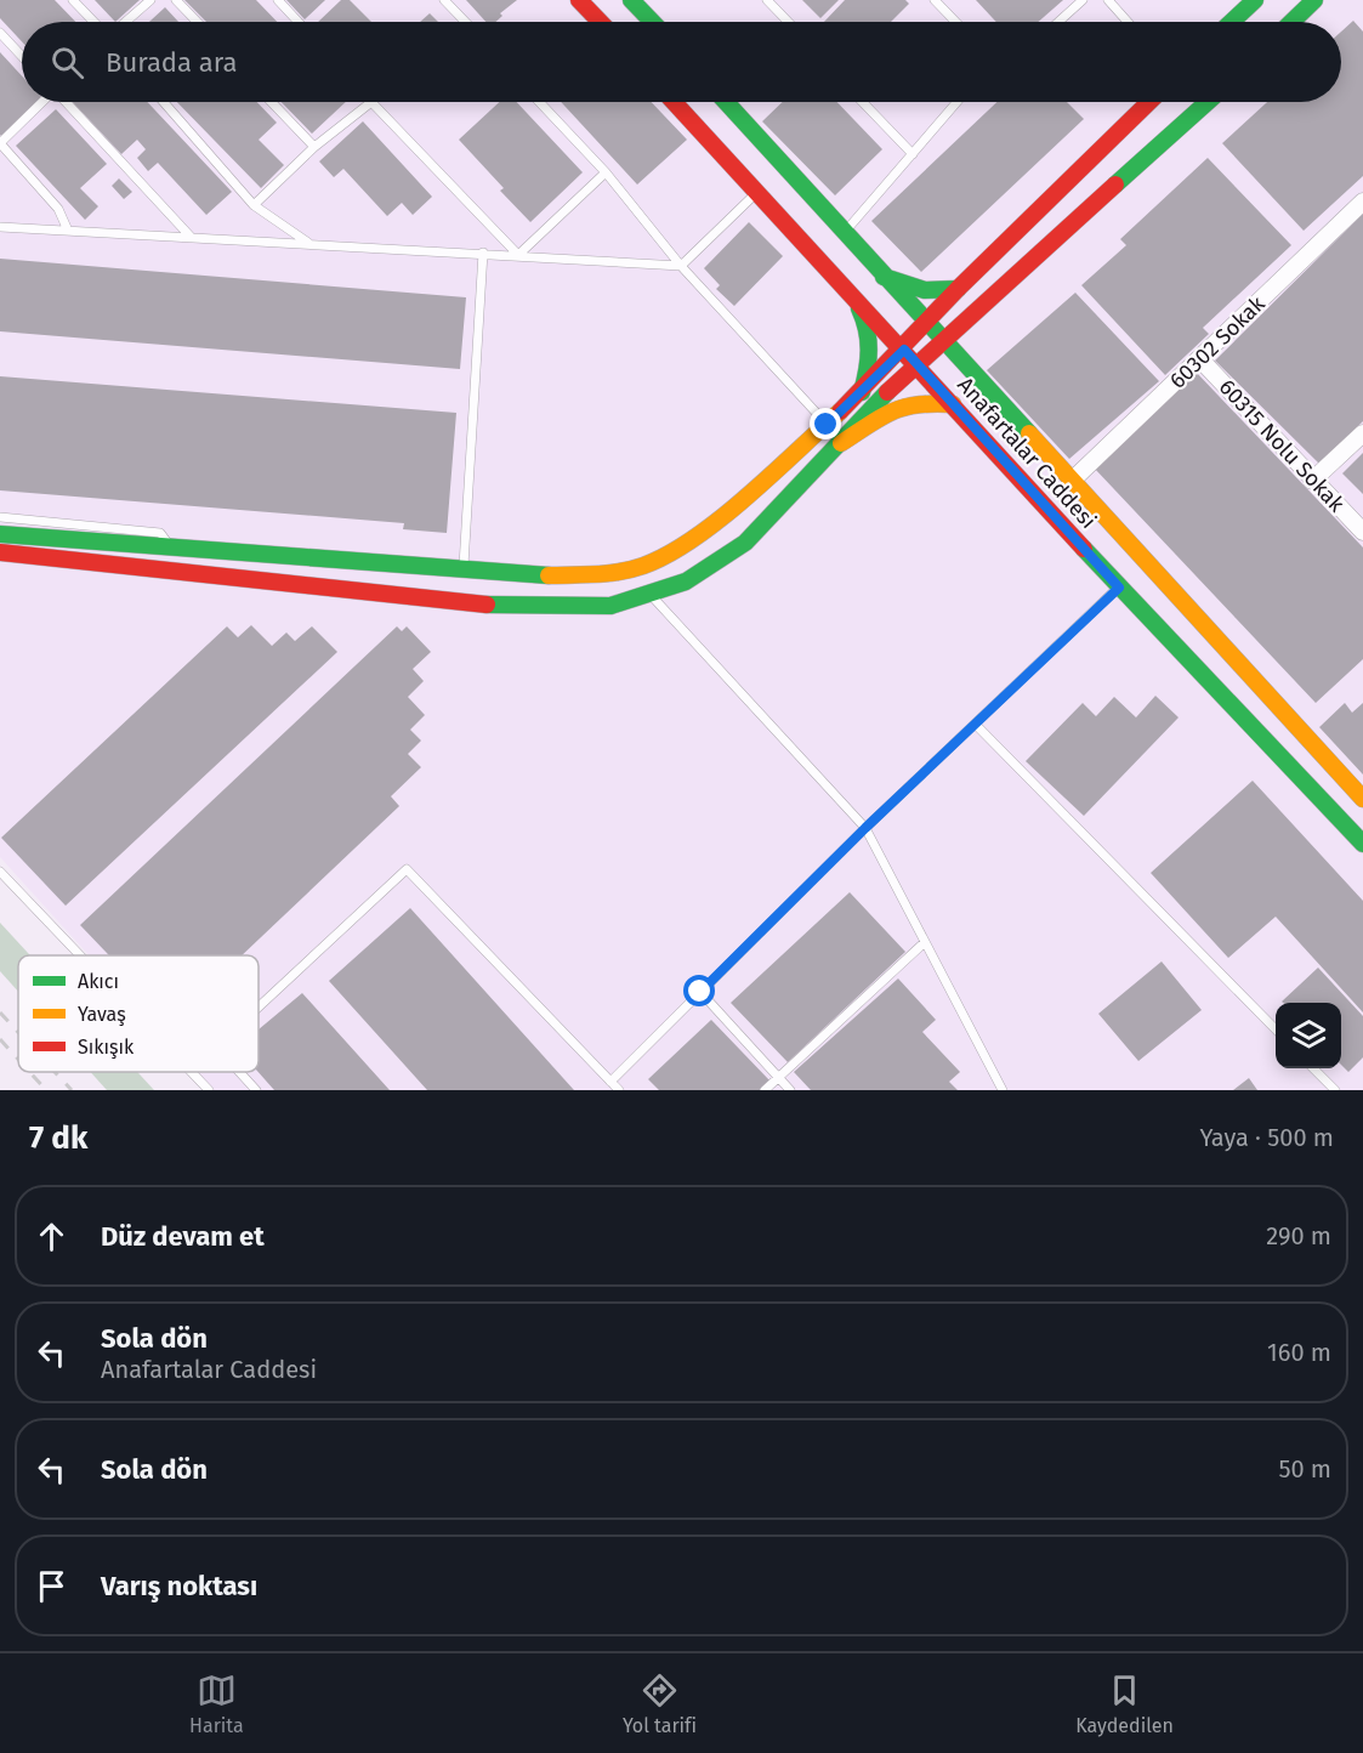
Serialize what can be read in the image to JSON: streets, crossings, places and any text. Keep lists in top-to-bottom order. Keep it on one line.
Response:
{"streets":{"main road":["Anafartalar Caddesi"],"street":["60302 Sokak","60315 Nolu Sokak"]},"crossings":[["60302 Sokak","60315 Nolu Sokak"],["60302 Sokak","Anafartalar Caddesi"]],"legend":["Akıcı","Yavaş","Sıkışık"],"page":{"search":"Burada ara","heading":["7 dk","Yaya · 500 m"],"list":[["Düz devam et","290 m"],["Sola dön","Anafartalar Caddesi","160 m"],["Sola dön","50 m"],"Varış noktası"],"nav":["Harita","Yol tarifi","Kaydedilen"]}}
